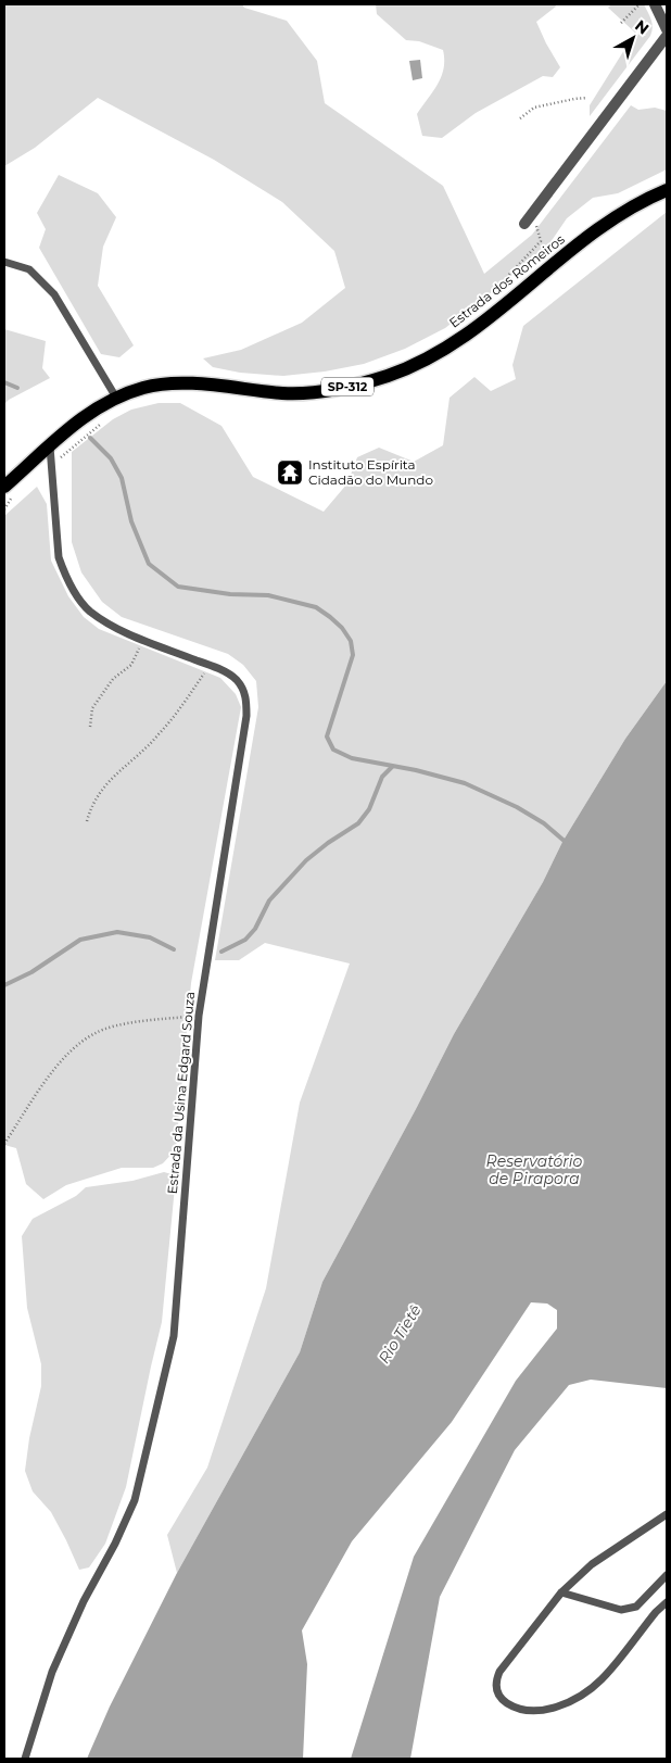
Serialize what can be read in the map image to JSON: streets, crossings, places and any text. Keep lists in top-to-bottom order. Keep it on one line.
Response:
{"streets":{"main road":["Estrada dos Romeiros","SP-312"],"lane":["Estrada da Usina Edgard Souza"]},"crossings":[["Estrada dos Romeiros","Estrada da Usina Edgard Souza"]],"water":["Reservatório de Pirapora","Rio Tietê"],"places":{"temple":["Instituto Espírita Cidadão do Mundo"]},"north":"top right"}
